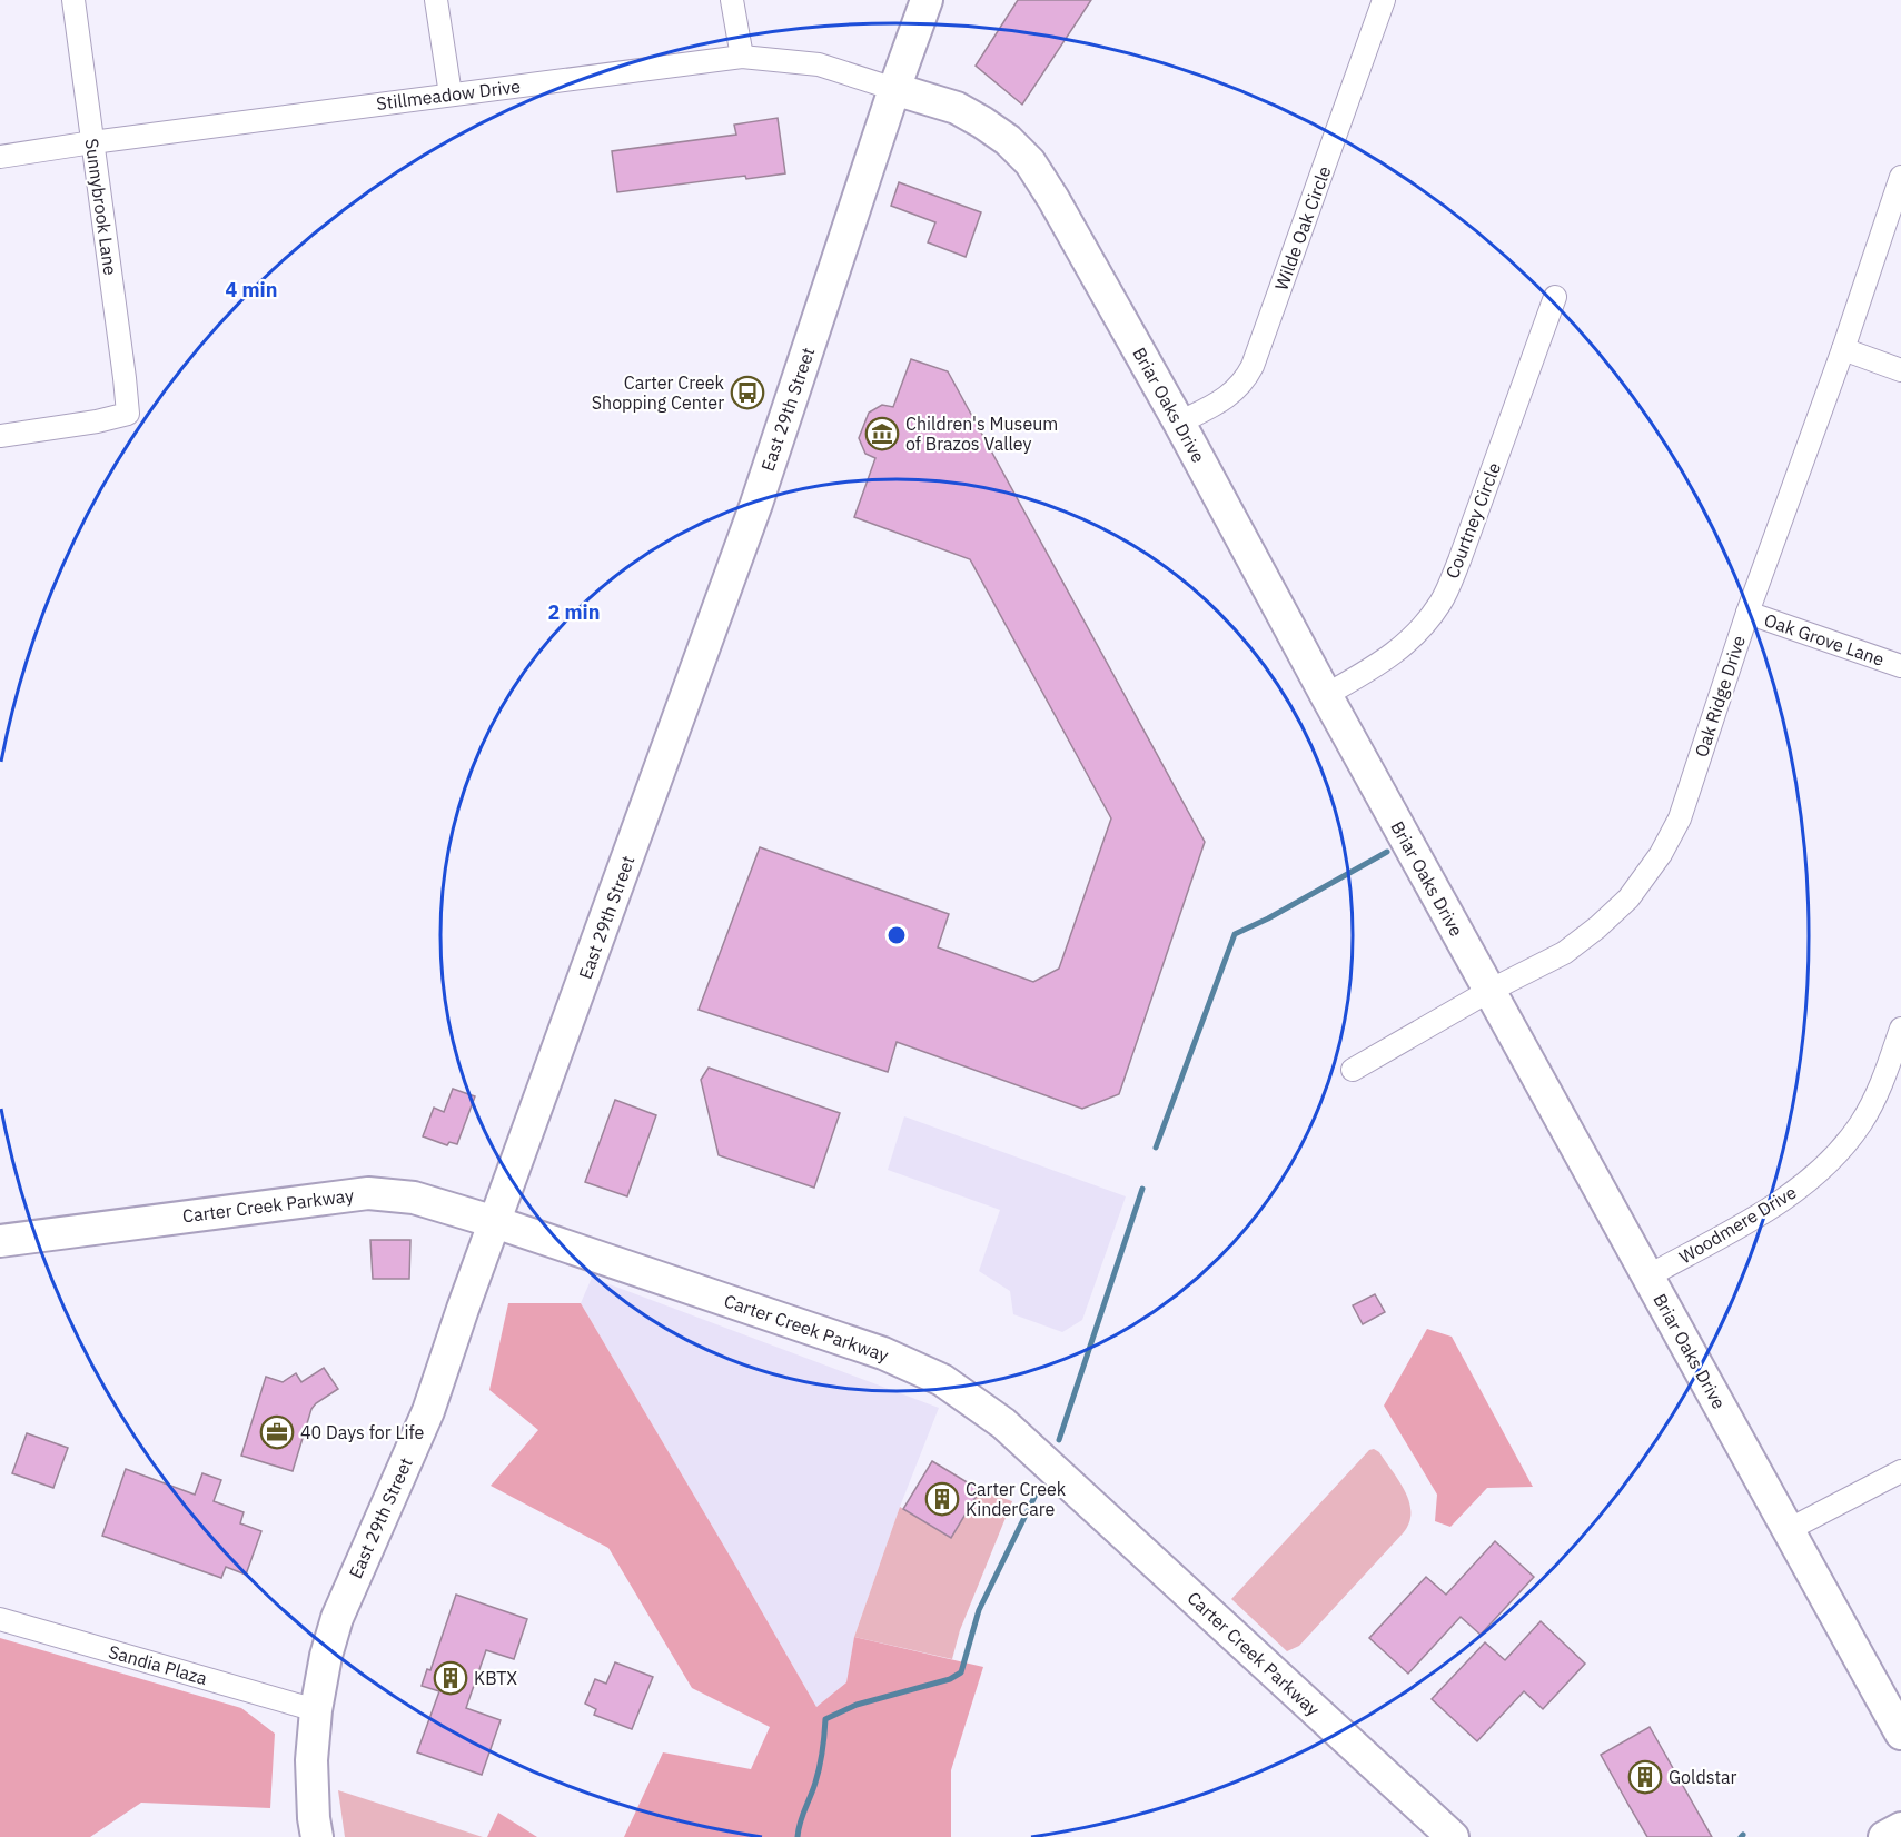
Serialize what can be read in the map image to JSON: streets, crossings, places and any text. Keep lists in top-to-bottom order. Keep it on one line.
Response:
{"streets":{"street":["Stillmeadow Drive","Sunnybrook Lane","Wilde Oak Circle","Briar Oaks Drive","East 29th Street","Courtney Circle","Oak Grove Lane","Oak Ridge Drive","Carter Creek Parkway","Woodmere Drive","Sandia Plaza"]},"crossings":[["Stillmeadow Drive","Sunnybrook Lane"],["Stillmeadow Drive","Briar Oaks Drive"],["Stillmeadow Drive","East 29th Street"],["Wilde Oak Circle","Briar Oaks Drive"],["Briar Oaks Drive","East 29th Street"],["Briar Oaks Drive","Courtney Circle"],["Briar Oaks Drive","Oak Ridge Drive"],["Briar Oaks Drive","Woodmere Drive"],["East 29th Street","Carter Creek Parkway"],["East 29th Street","Sandia Plaza"],["Oak Grove Lane","Oak Ridge Drive"]],"places":{"bus stop":["Carter Creek Shopping Center"],"museum":["Children's Museum of Brazos Valley"],"office":["40 Days for Life"],"building":["Carter Creek KinderCare","KBTX","Goldstar"]},"rings":["4 min","2 min"]}
